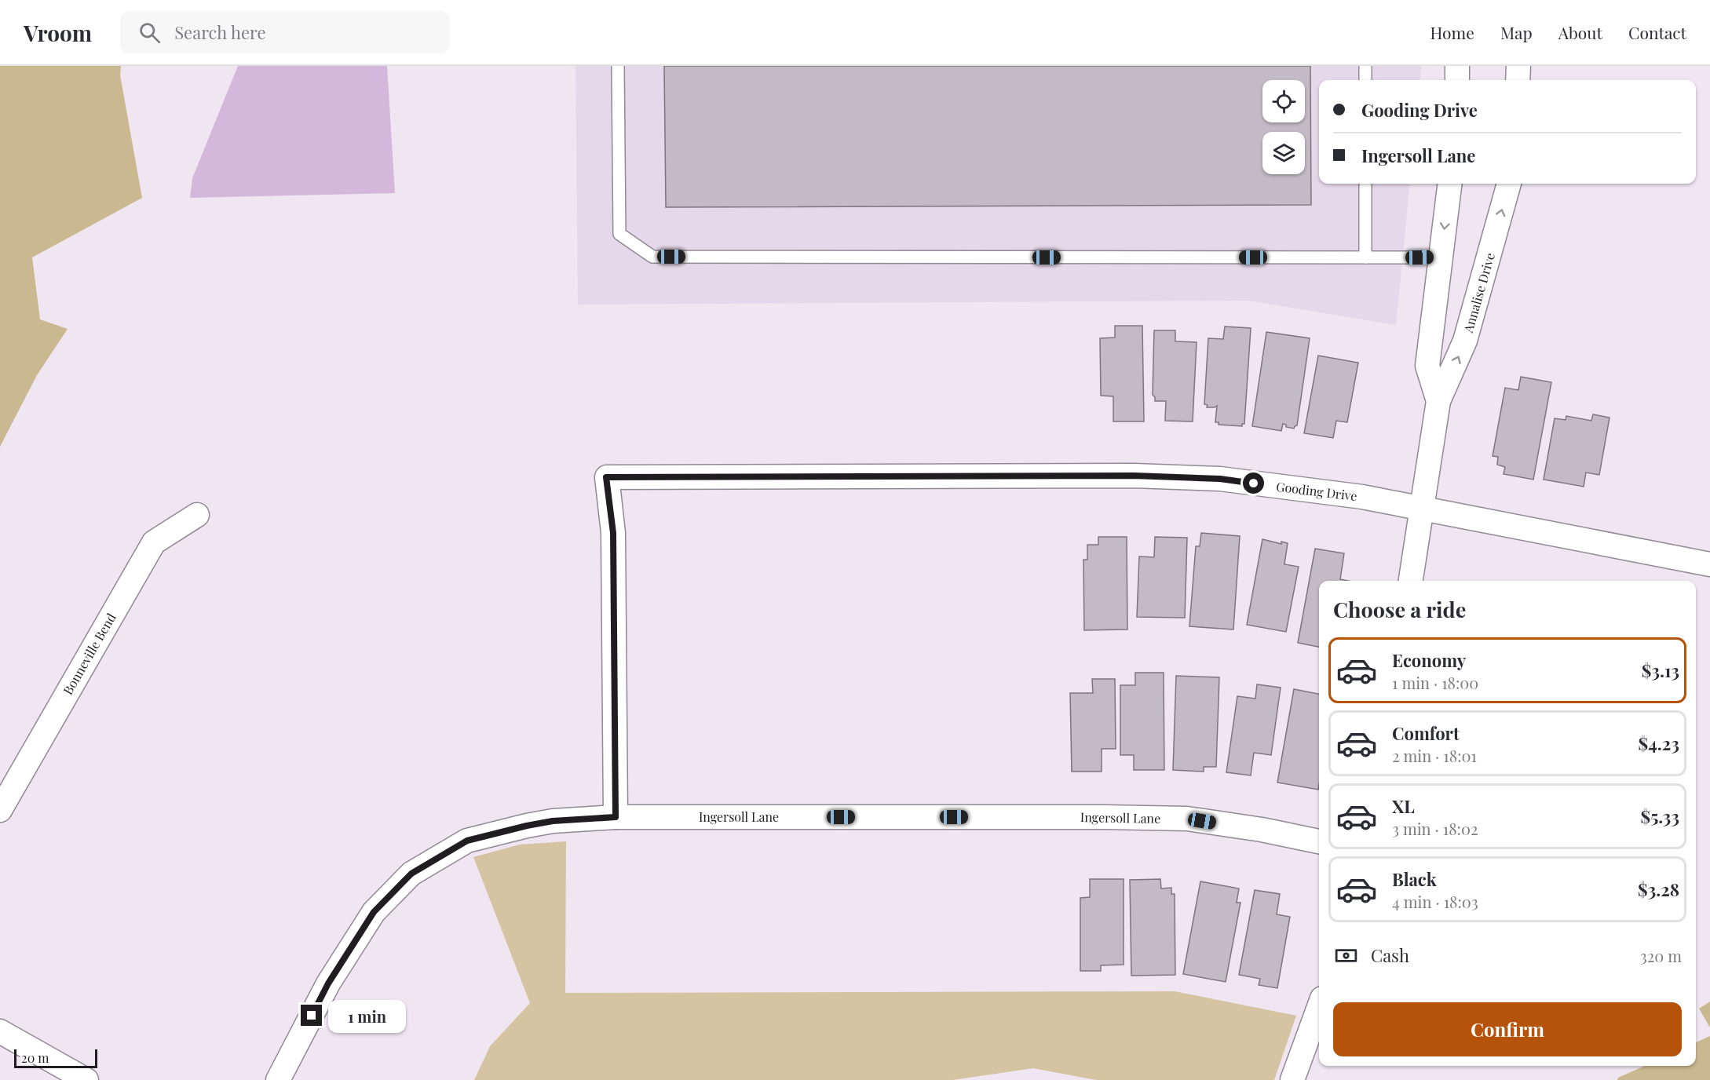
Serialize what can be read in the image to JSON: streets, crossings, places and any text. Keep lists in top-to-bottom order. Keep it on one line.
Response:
{"streets":{"street":["Annalise Drive","Gooding Drive","Bonneville Bend","Ingersoll Lane"]},"crossings":[["Annalise Drive","Gooding Drive"],["Gooding Drive","Ingersoll Lane"]],"scale_bar":"20 m","page":{"header":"Vroom","search":"Search here","nav":["Home","Map","About","Contact"],"banner":["Gooding Drive","Ingersoll Lane"],"heading":"Choose a ride","list":[{"name":"Economy","note":"1 min · 18:00","value":"$3.13"},{"name":"Comfort","note":"2 min · 18:01","value":"$4.23"},{"name":"XL","note":"3 min · 18:02","value":"$5.33"},{"name":"Black","note":"4 min · 18:03","value":"$3.28"}],"pay":["Cash","320 m"],"buttons":"Confirm","bubble":"1 min","scale":"20 m"}}
